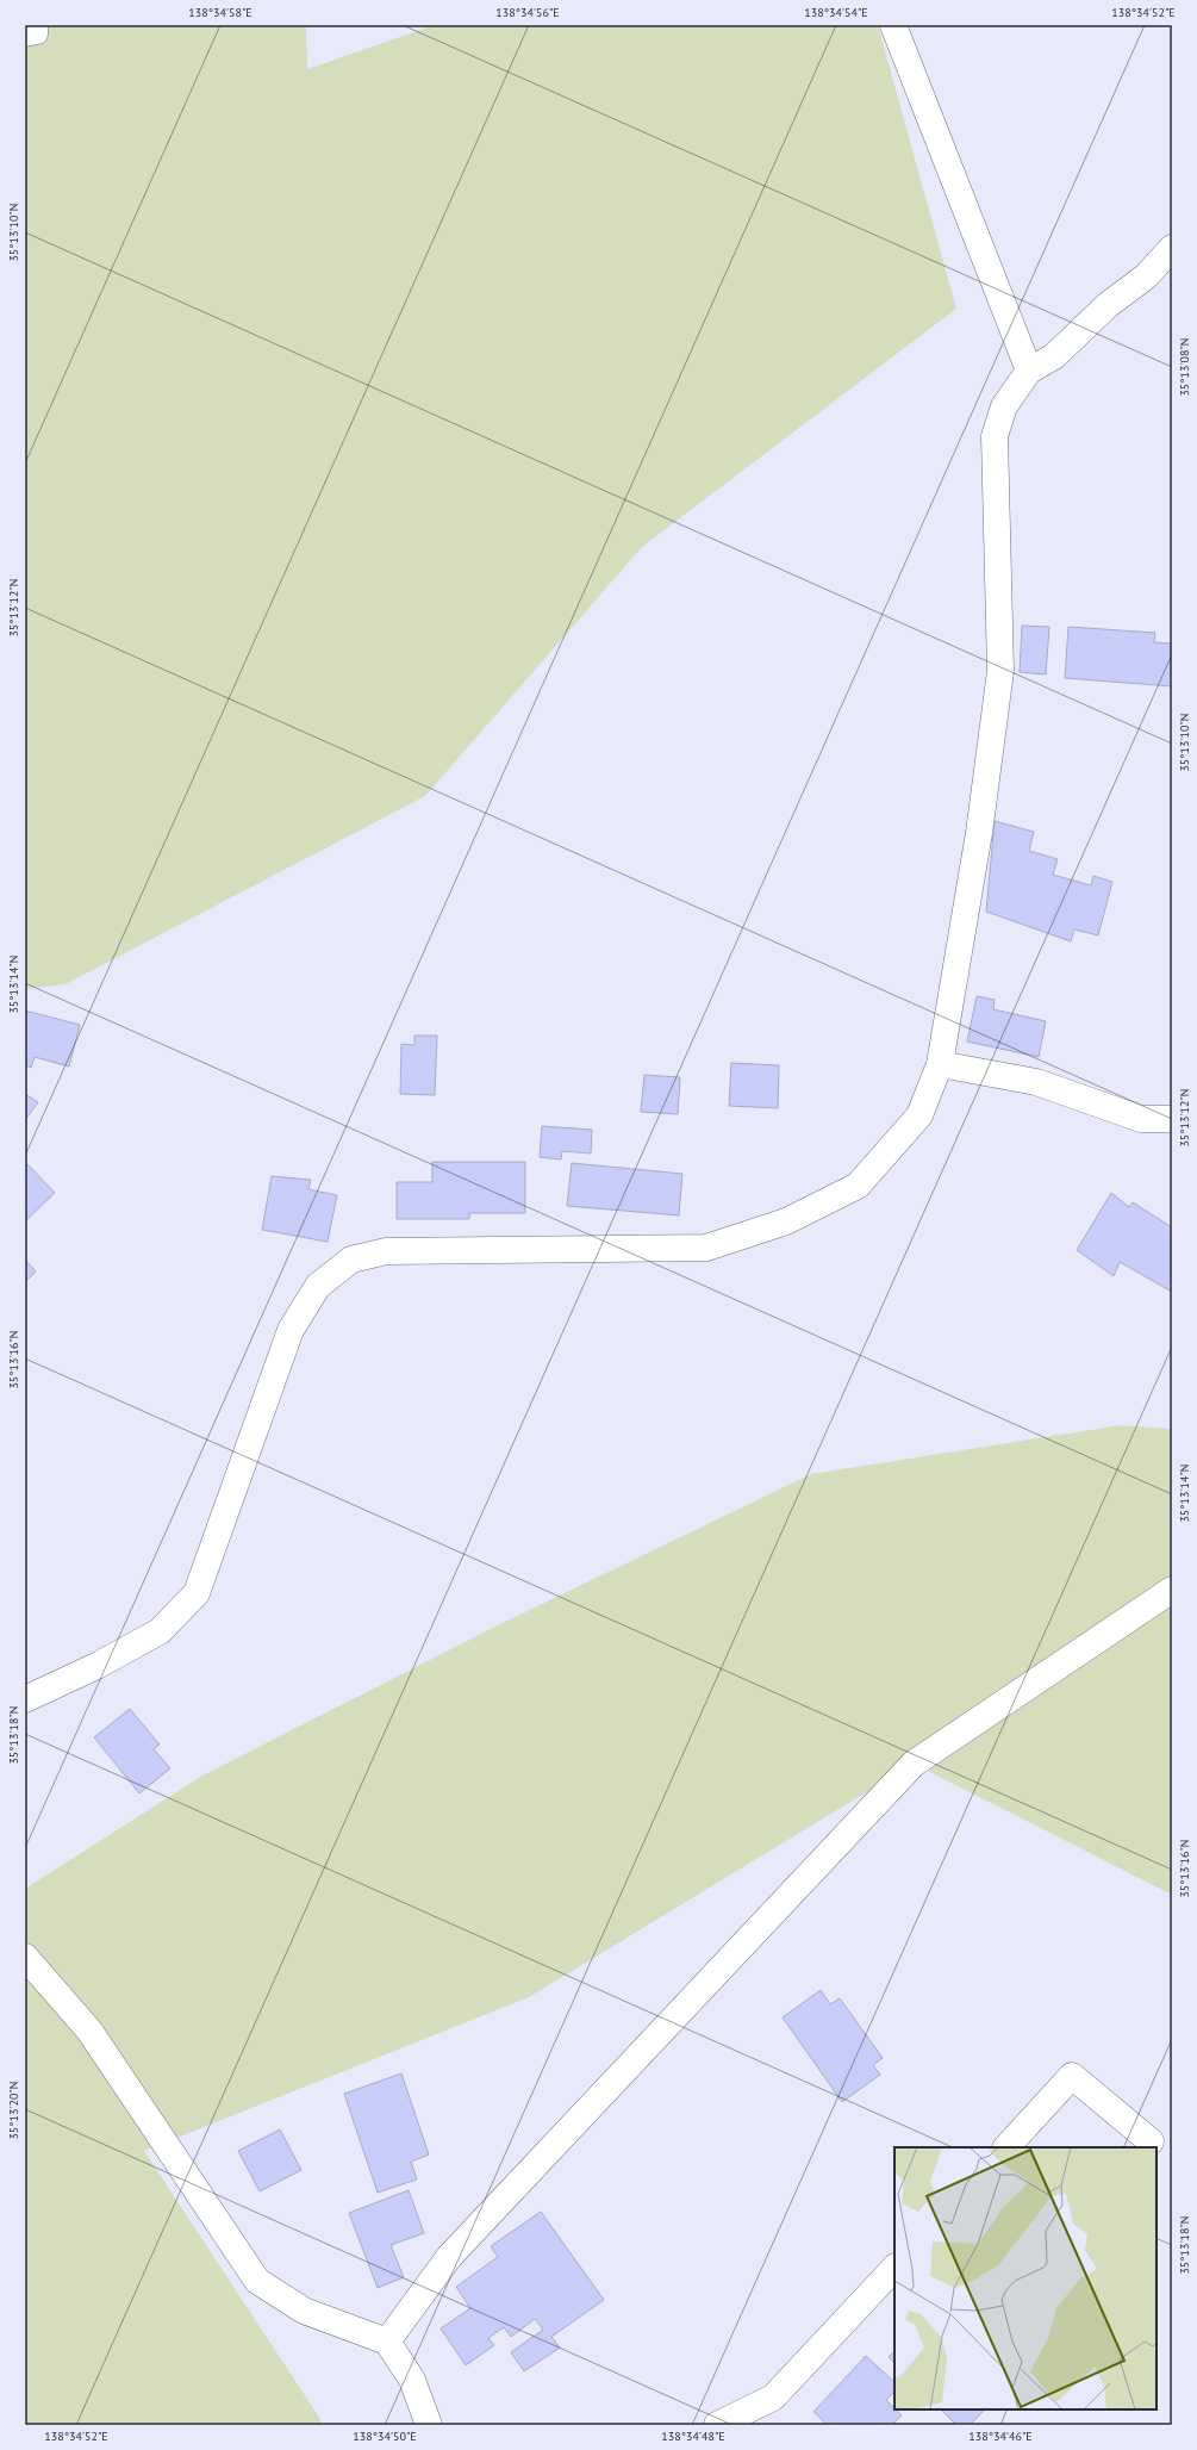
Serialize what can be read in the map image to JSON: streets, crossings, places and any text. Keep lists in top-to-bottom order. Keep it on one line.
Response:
{"coordinates":["138°34'58\"E","138°34'56\"E","138°34'54\"E","138°34'52\"E","35°13'10\"N","35°13'08\"N","35°13'12\"N","35°13'14\"N","35°13'16\"N","35°13'18\"N","35°13'20\"N","138°34'50\"E","138°34'48\"E","138°34'46\"E"]}
